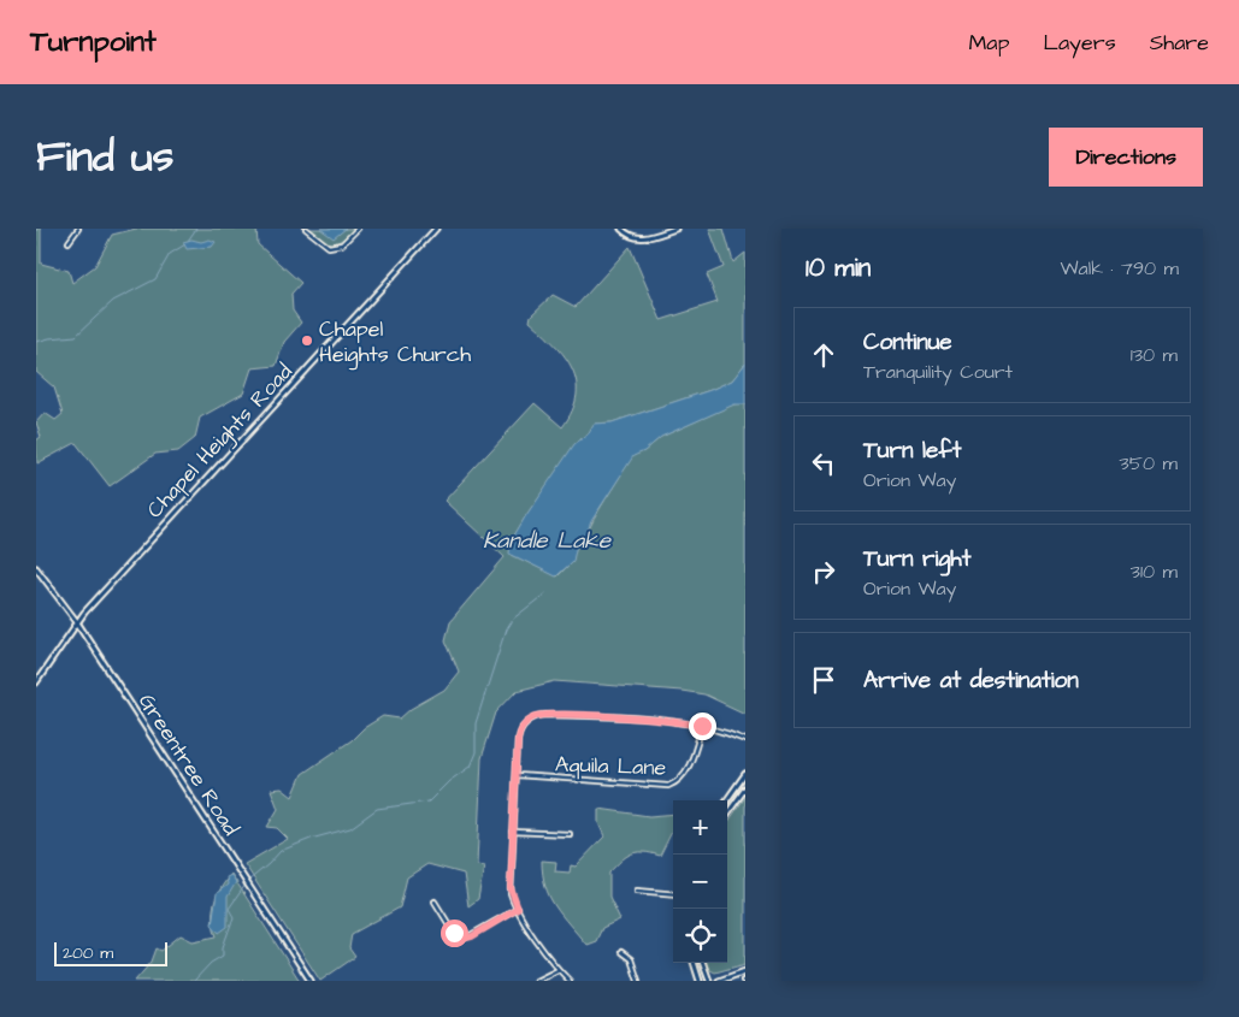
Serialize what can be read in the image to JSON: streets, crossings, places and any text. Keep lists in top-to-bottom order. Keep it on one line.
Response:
{"streets":{"street":["Chapel Heights Road","Greentree Road","Aquila Lane"]},"crossings":[["Chapel Heights Road","Greentree Road"]],"water":["Kandle Lake"],"places":["Chapel Heights Church"],"scale_bar":"200 m","page":{"header":"Turnpoint","nav":["Map","Layers","Share"],"title":"Find us","buttons":"Directions","heading":["10 min","Walk · 790 m"],"list":[["Continue","Tranquility Court","130 m"],["Turn left","Orion Way","350 m"],["Turn right","Orion Way","310 m"],"Arrive at destination"],"map_buttons":["+","−"],"scale":"200 m"}}
